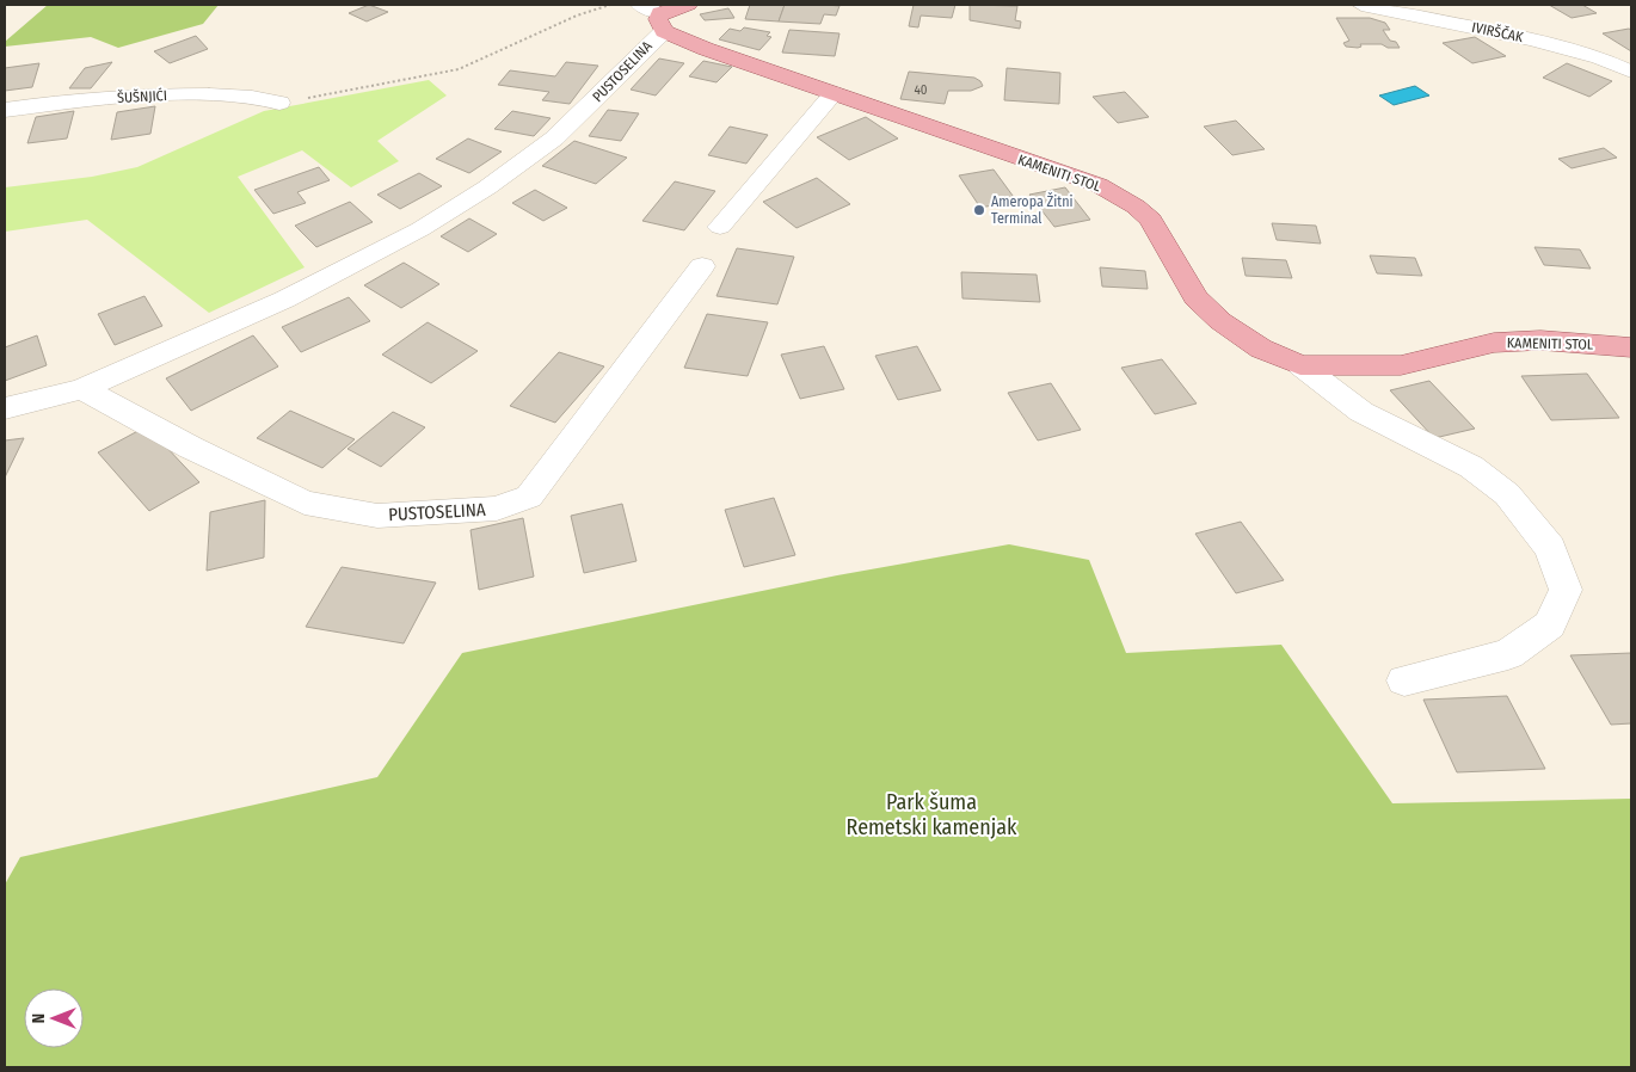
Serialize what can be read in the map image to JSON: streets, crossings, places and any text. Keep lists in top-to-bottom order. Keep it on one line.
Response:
{"streets":{"main road":["KAMENITI STOL"],"street":["IVIRŠČAK","PUSTOSELINA","ŠUŠNJIĆI"]},"crossings":[["PUSTOSELINA","KAMENITI STOL"]],"parks":["Park šuma Remetski kamenjak"],"places":["Ameropa Žitni Terminal"],"house_numbers":["40"],"north":"left"}
